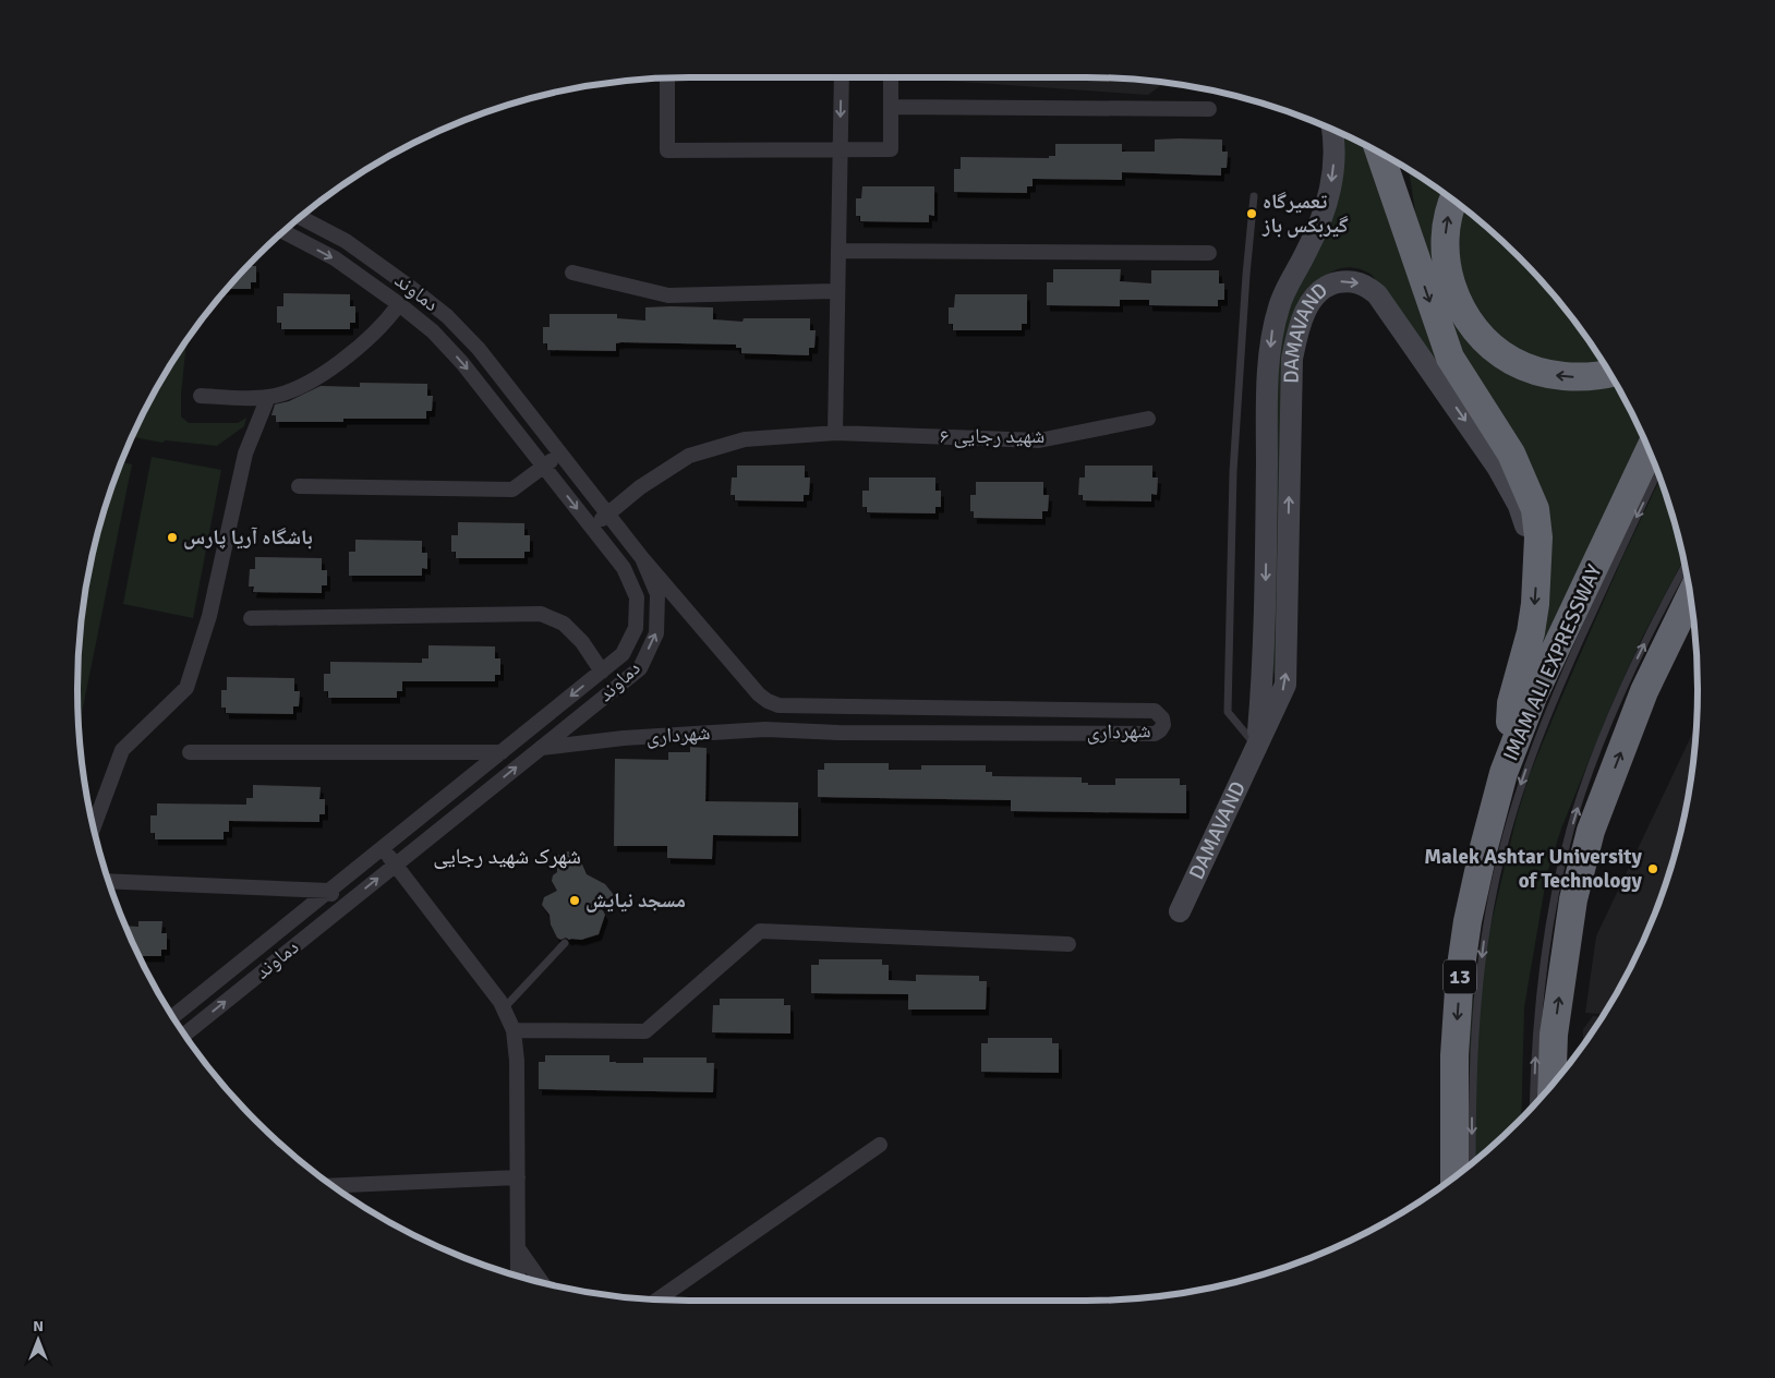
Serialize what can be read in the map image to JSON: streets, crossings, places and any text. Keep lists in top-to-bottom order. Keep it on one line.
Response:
{"streets":{"highway":["IMAM ALI EXPRESSWAY","13"],"main road":["DAMAVAND"],"street":["دماوند","شهید رجایی ۶","شهرداری"]},"crossings":[["دماوند","شهید رجایی ۶"],["دماوند","شهرداری"]],"districts":["شهرک شهید رجایی"],"places":["تعمیرگاه گیربکس باز","باشگاه آریا پارس","Malek Ashtar University of Technology","مسجد نیایش"],"north":"top"}
